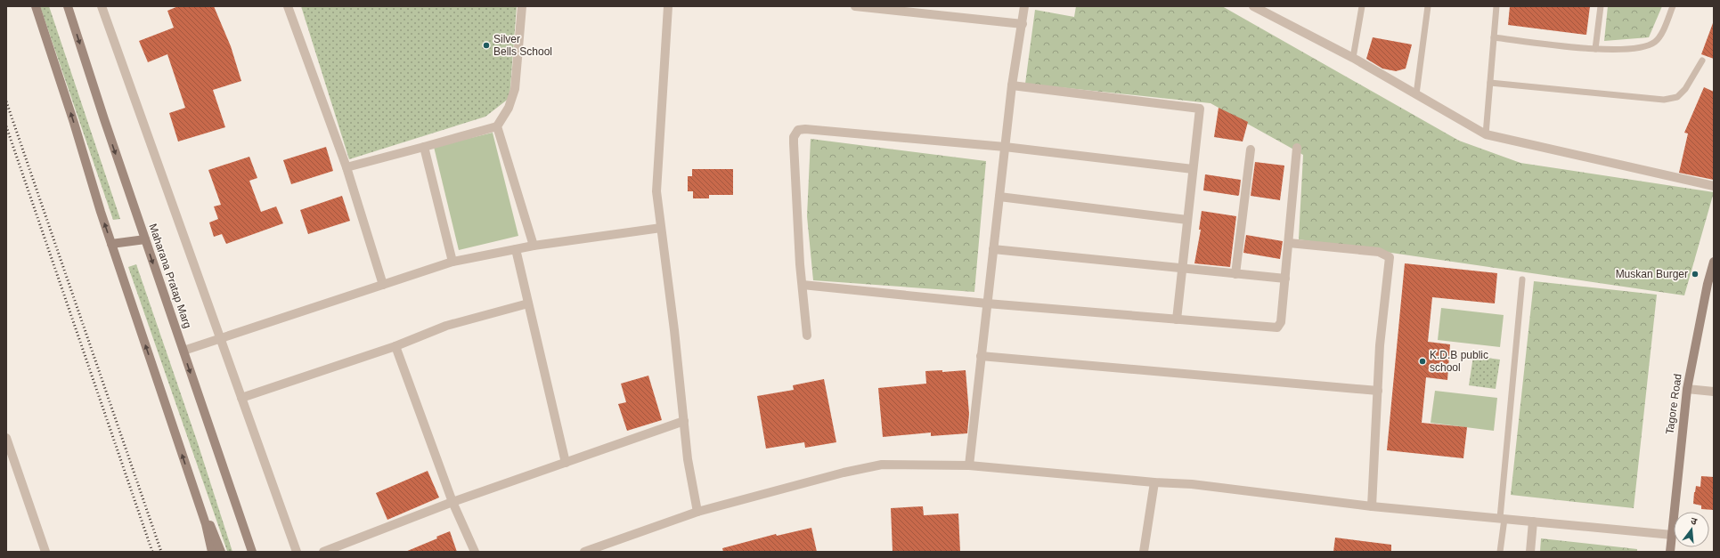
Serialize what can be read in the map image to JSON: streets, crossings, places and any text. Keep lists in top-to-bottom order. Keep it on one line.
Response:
{"streets":{"main road":["Maharana Pratap Marg","Tagore Road"]},"places":["Silver Bells School","Muskan Burger","K.D.B public school"],"north":"top"}
